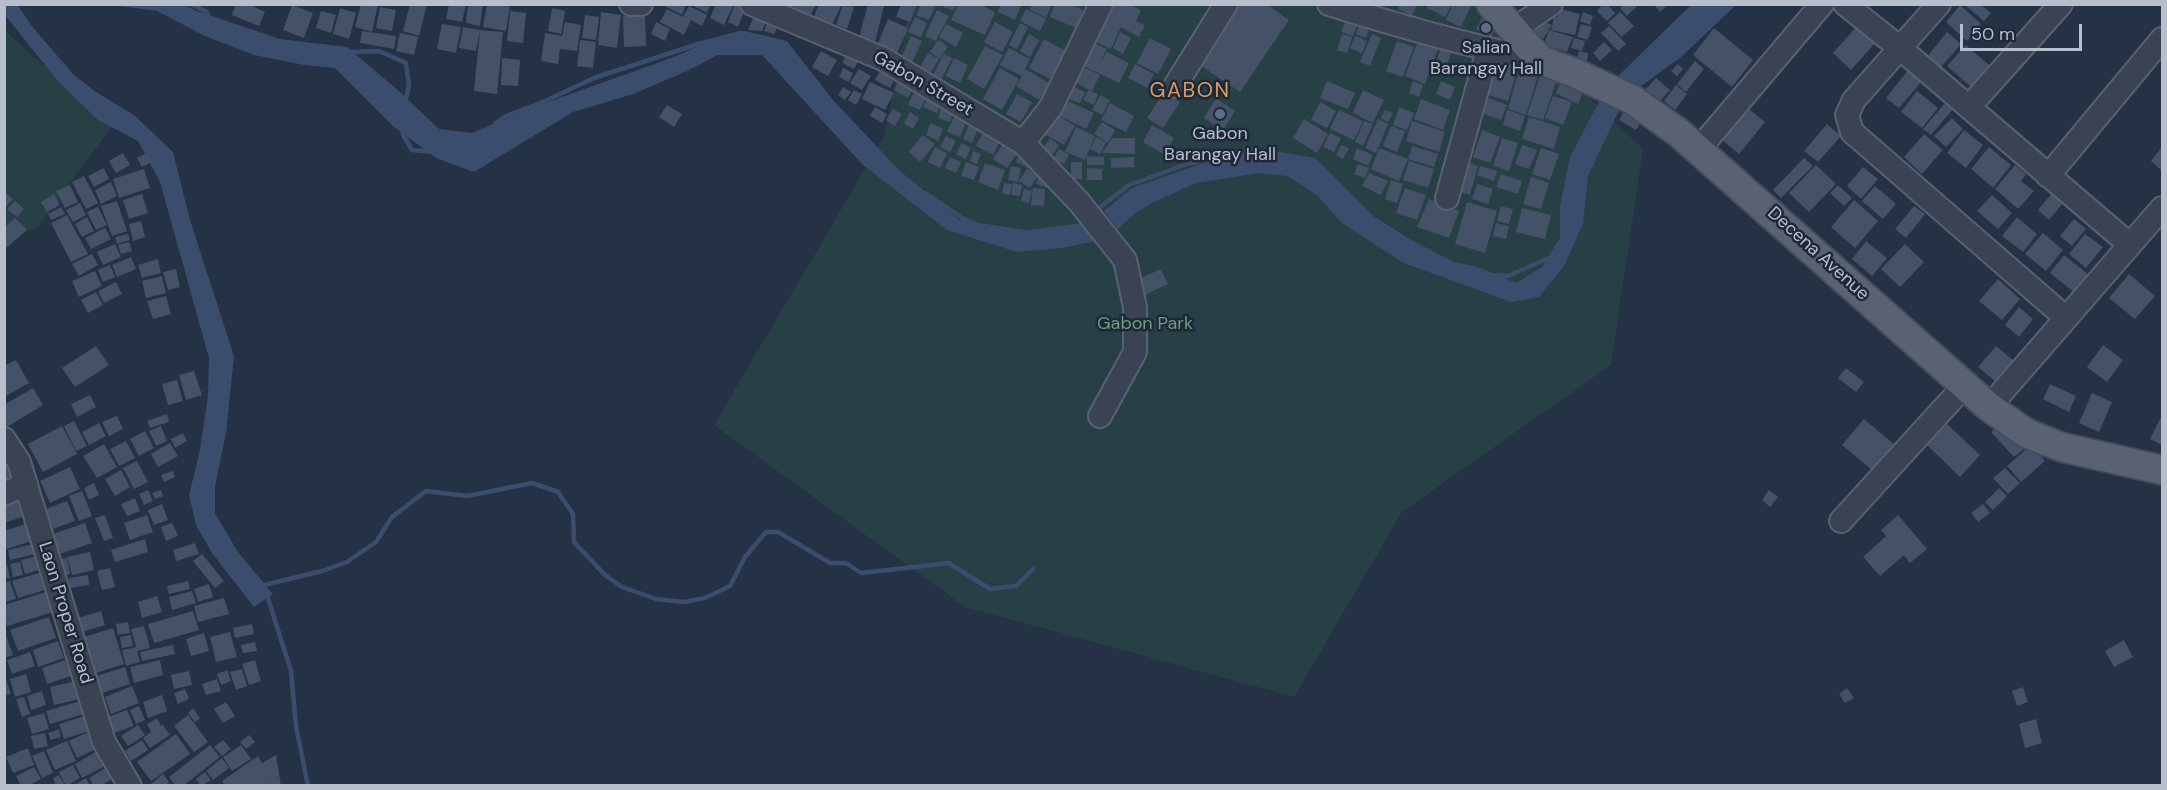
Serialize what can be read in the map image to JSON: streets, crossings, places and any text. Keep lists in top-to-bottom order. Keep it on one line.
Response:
{"streets":{"main road":["Decena Avenue"],"street":["Gabon Street","Laon Proper Road"]},"districts":["GABON"],"parks":["Gabon Park"],"places":["Salian Barangay Hall","Gabon Barangay Hall"],"scale_bar":"50 m"}
